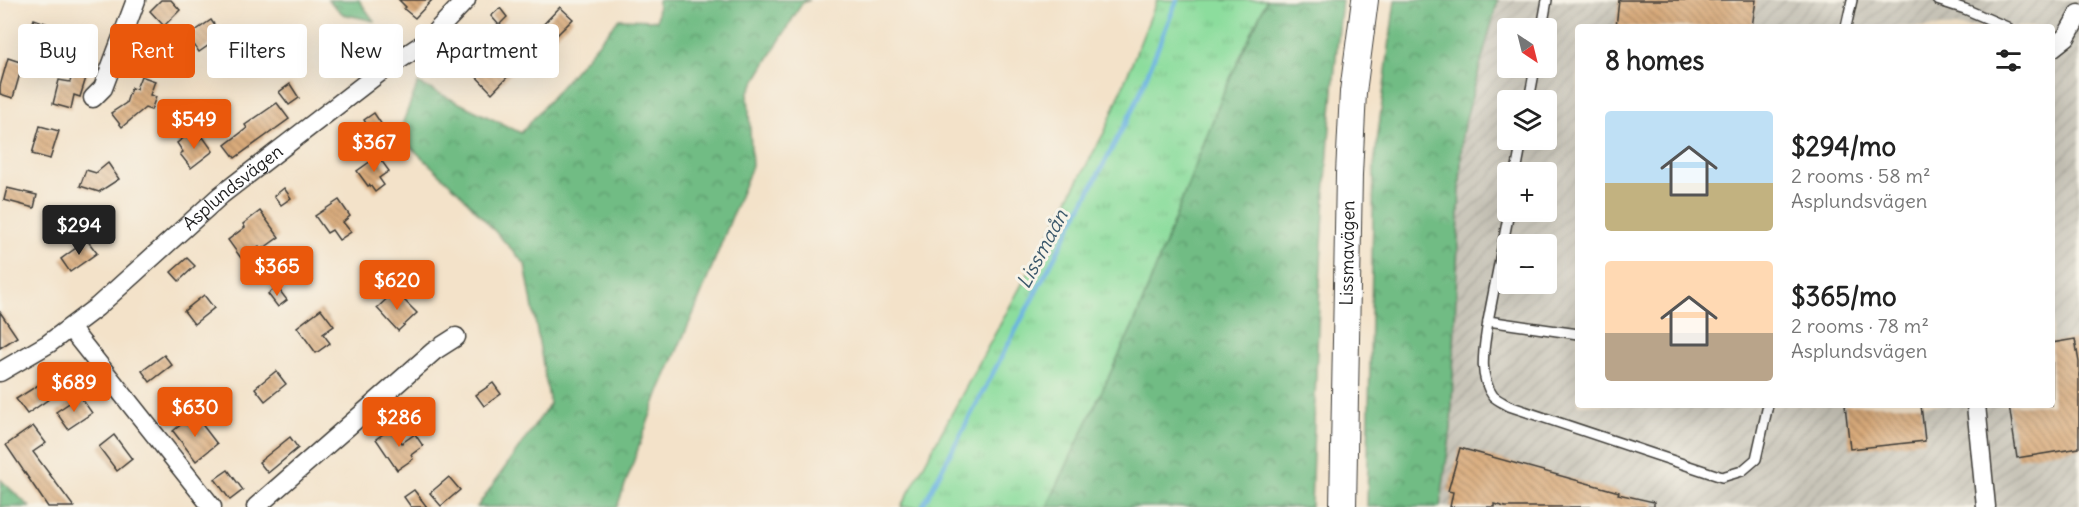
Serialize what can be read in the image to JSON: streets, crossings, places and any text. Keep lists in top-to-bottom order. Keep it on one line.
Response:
{"streets":{"street":["Asplundsvägen","Lissmavägen"]},"water":["Lissmaån"],"north":"bottom right","page":{"map_buttons":["+","−"],"chip":["Buy","Rent","Filters","New","Apartment"],"heading":"8 homes","list":[{"name":"$294/mo","note":"2 rooms · 58 m² · Asplundsvägen"},{"name":"$365/mo","note":"2 rooms · 78 m² · Asplundsvägen"}],"price":["$549","$367","$294","$365","$620","$689","$630","$286"]}}
